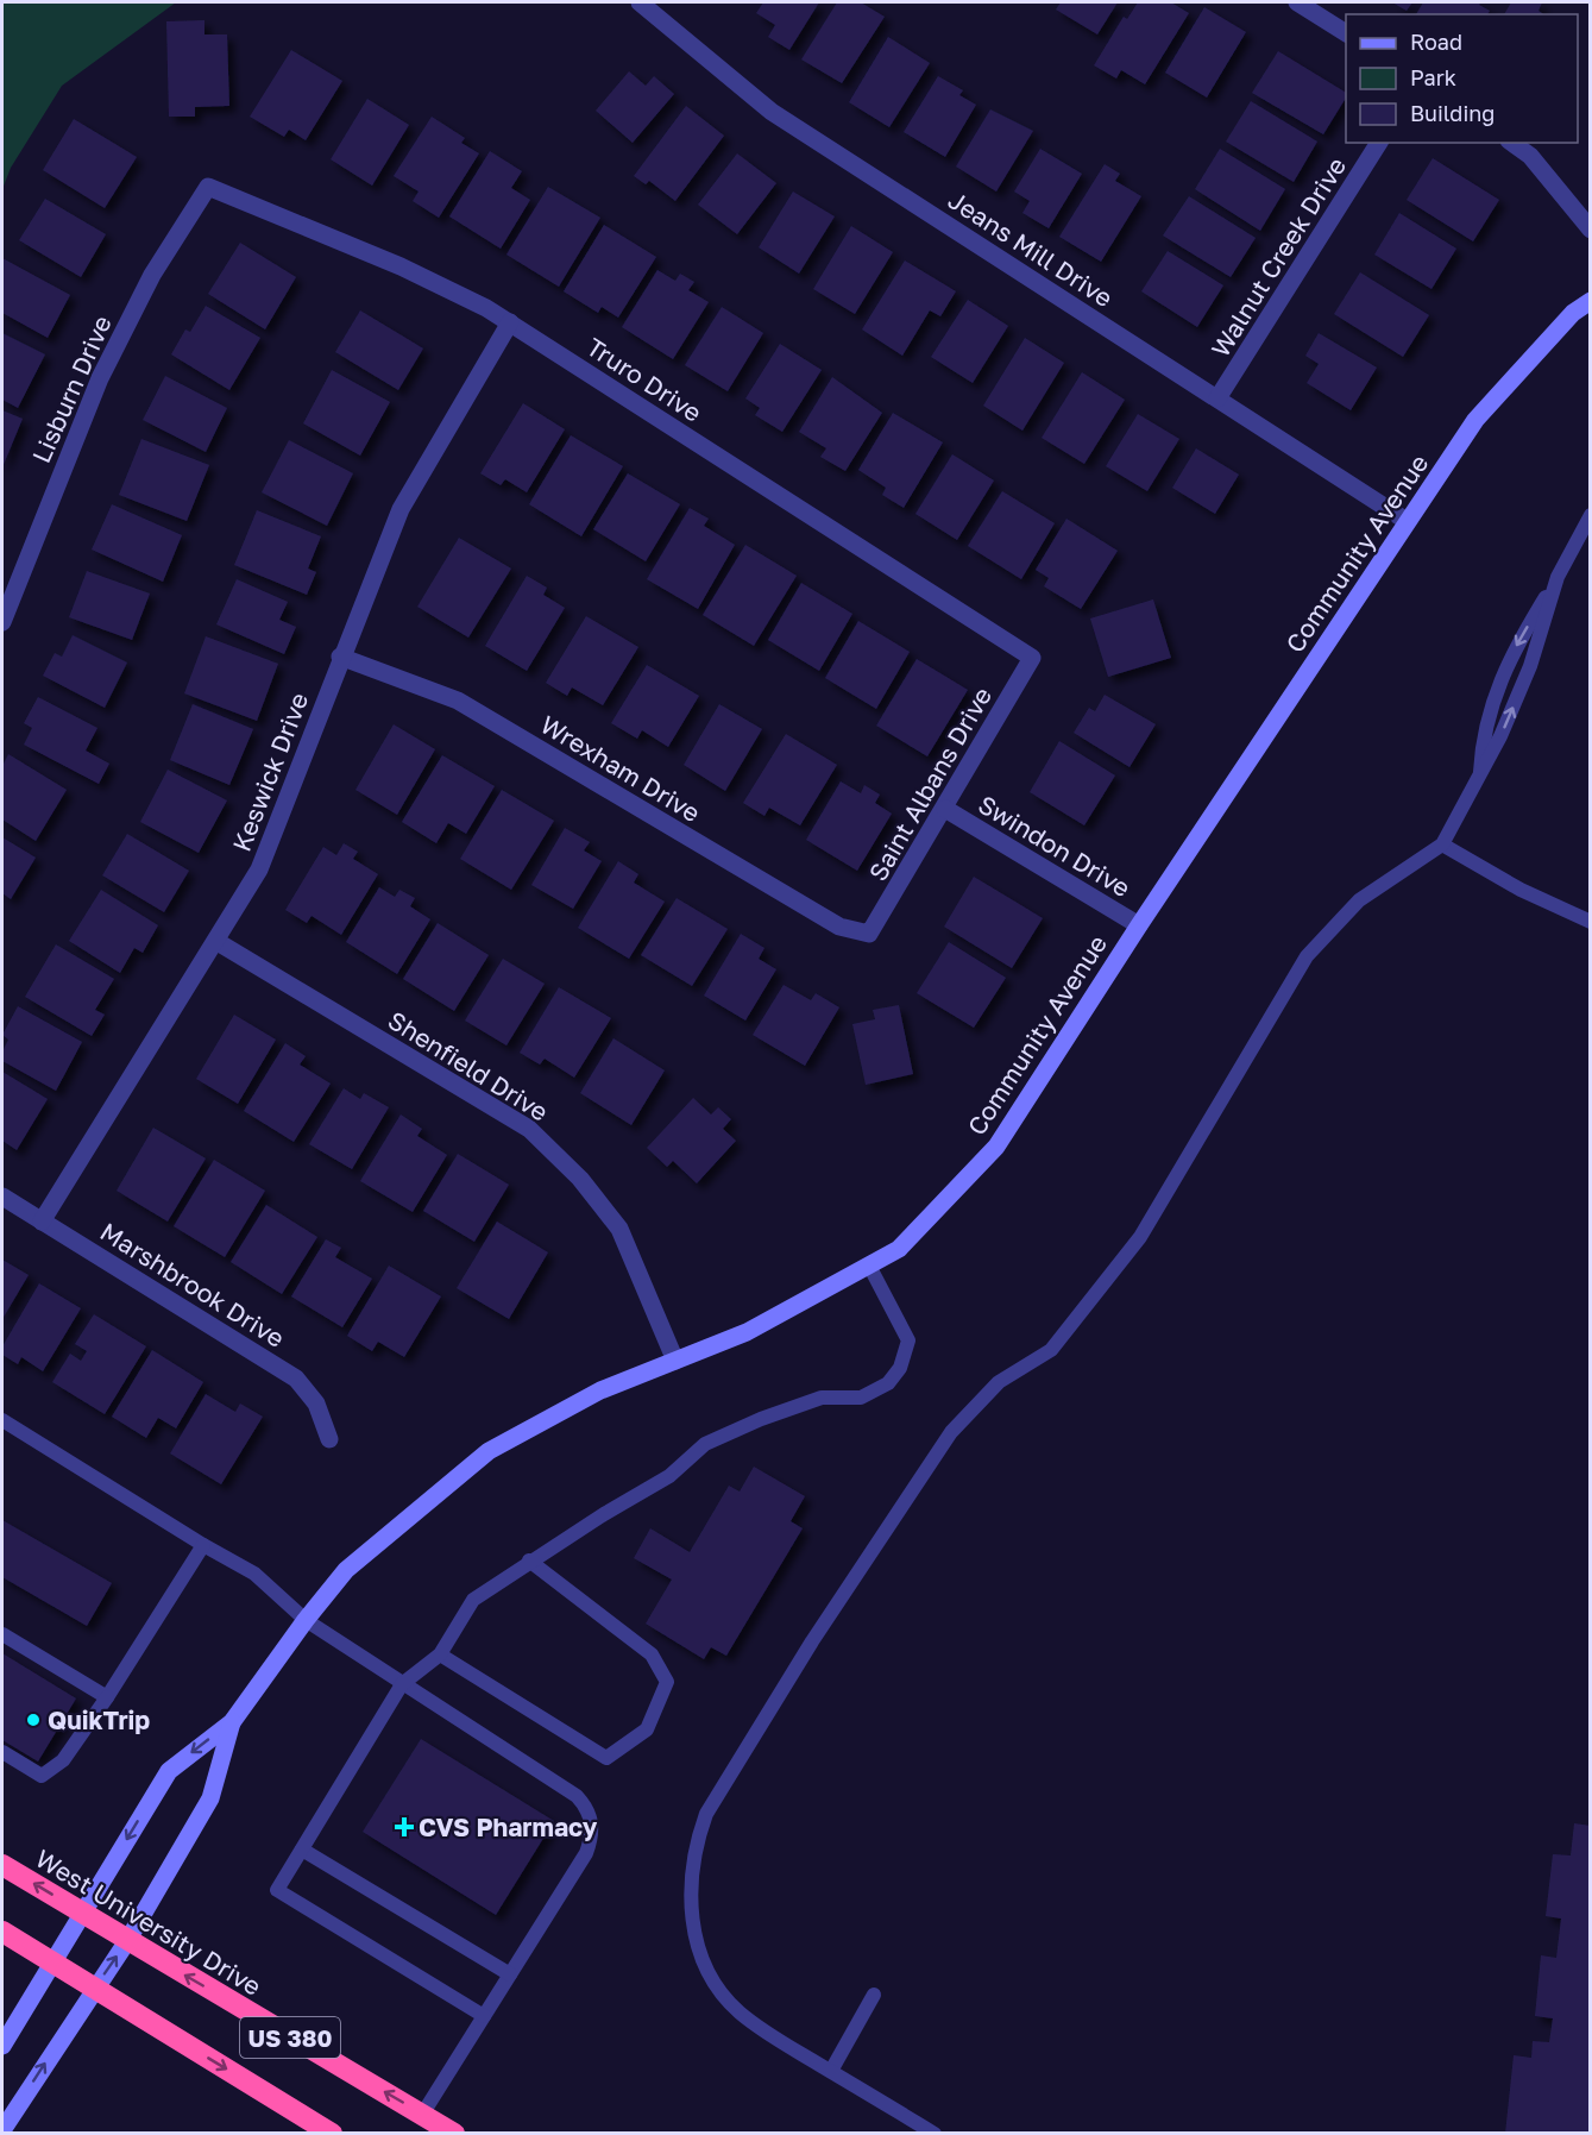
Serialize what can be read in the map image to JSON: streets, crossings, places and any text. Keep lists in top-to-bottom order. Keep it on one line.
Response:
{"streets":{"highway":["West University Drive","US 380"],"street":["Jeans Mill Drive","Walnut Creek Drive","Truro Drive","Lisburn Drive","Community Avenue","Wrexham Drive","Keswick Drive","Saint Albans Drive","Swindon Drive","Shenfield Drive","Marshbrook Drive"]},"crossings":[["Jeans Mill Drive","Walnut Creek Drive"],["Jeans Mill Drive","Community Avenue"],["Truro Drive","Lisburn Drive"],["Truro Drive","Keswick Drive"],["Truro Drive","Saint Albans Drive"],["Community Avenue","Swindon Drive"],["Community Avenue","Shenfield Drive"],["Community Avenue","West University Drive"],["Community Avenue","US 380"],["Wrexham Drive","Keswick Drive"],["Wrexham Drive","Saint Albans Drive"],["Keswick Drive","Shenfield Drive"],["Keswick Drive","Marshbrook Drive"],["Saint Albans Drive","Swindon Drive"]],"places":{"other":["QuikTrip"],"health":["CVS Pharmacy"]},"legend":["Road","Park","Building"]}
